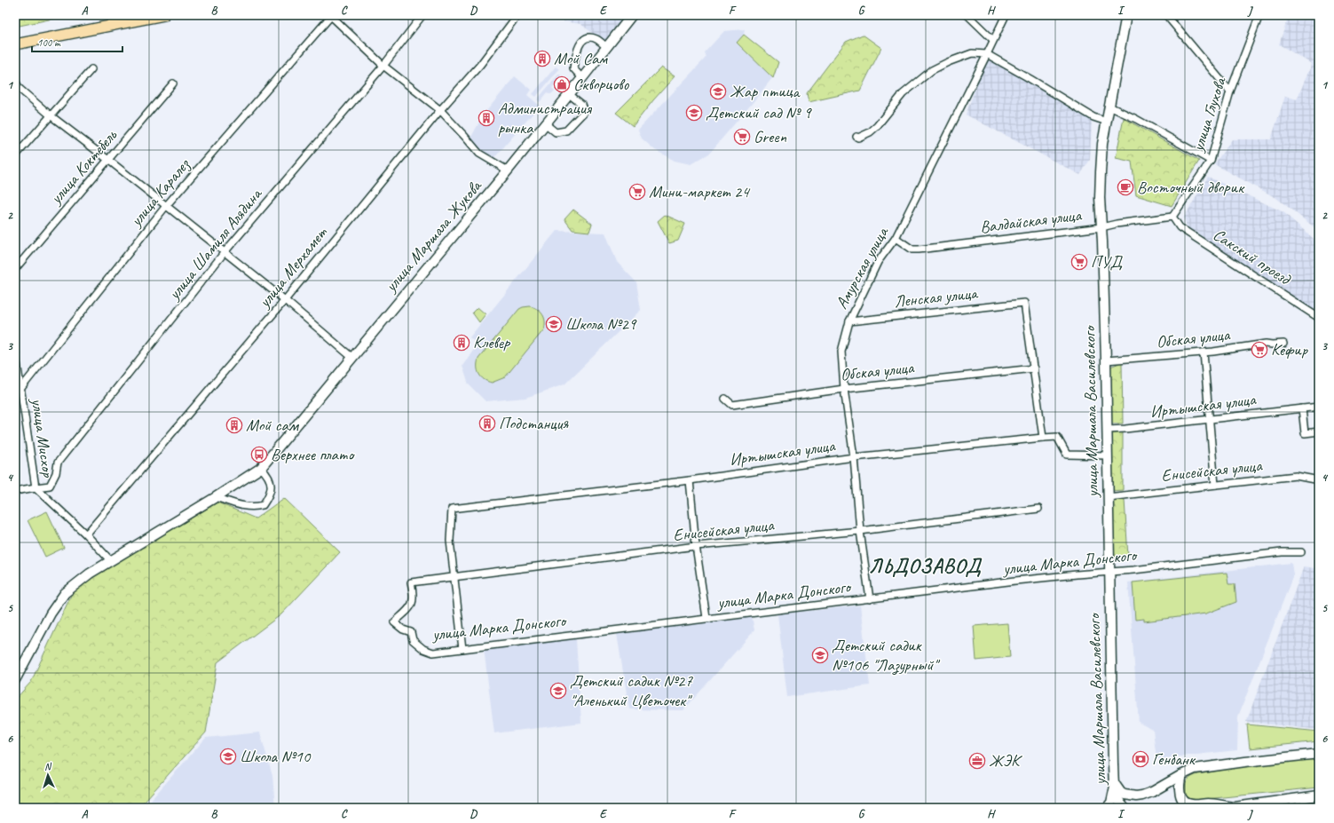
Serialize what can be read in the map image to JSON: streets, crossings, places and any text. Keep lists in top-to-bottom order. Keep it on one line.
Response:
{"streets":{"street":["улица Глухова","улица Коктебель","улица Каралез","Валдайская улица","улица Маршала Жукова","улица Шамиля Алядина","Сакский проезд","улица Мерхамет","Амурская улица","Ленская улица","Обская улица","Иртышская улица","улица Маршала Василевского","улица Мисхор","Енисейская улица","улица Марка Донского"]},"crossings":[["улица Глухова","Валдайская улица"],["улица Глухова","Сакский проезд"],["улица Каралез","улица Мисхор"],["Валдайская улица","Сакский проезд"],["Валдайская улица","Амурская улица"],["Валдайская улица","улица Маршала Василевского"],["улица Маршала Жукова","улица Мисхор"],["улица Шамиля Алядина","улица Мисхор"],["улица Мерхамет","улица Мисхор"],["Амурская улица","Ленская улица"],["Амурская улица","Обская улица"],["Амурская улица","Иртышская улица"],["Амурская улица","Енисейская улица"],["Амурская улица","улица Марка Донского"],["Ленская улица","Обская улица"],["Обская улица","улица Маршала Василевского"],["Иртышская улица","улица Маршала Василевского"],["Иртышская улица","Енисейская улица"],["улица Маршала Василевского","Енисейская улица"],["улица Маршала Василевского","улица Марка Донского"],["Енисейская улица","улица Марка Донского"]],"districts":["ЛЬДОЗАВОД"],"places":{"building":["Мой Сам","Администрация рынка","Клевер","Подстанция","Мой сам"],"shop":["Скворцово"],"school or university":["Жар птица","Детский сад № 9","Школа №29","Детский садик №106 \"Лазурный\"","Детский садик №27 \"Аленький Цветочек\"","Школа №10"],"supermarket":["Green","Мини-маркет 24","ПУД","Кефир"],"cafe":["Восточный дворик"],"bus stop":["Верхнее плато"],"bank":["Генбанк"],"office":["ЖЭК"]},"scale_bar":"100 m","north":"top","grid":{"columns":["A","B","C","D","E","F","G","H","I","J"],"rows":["1","2","3","4","5","6"]}}
